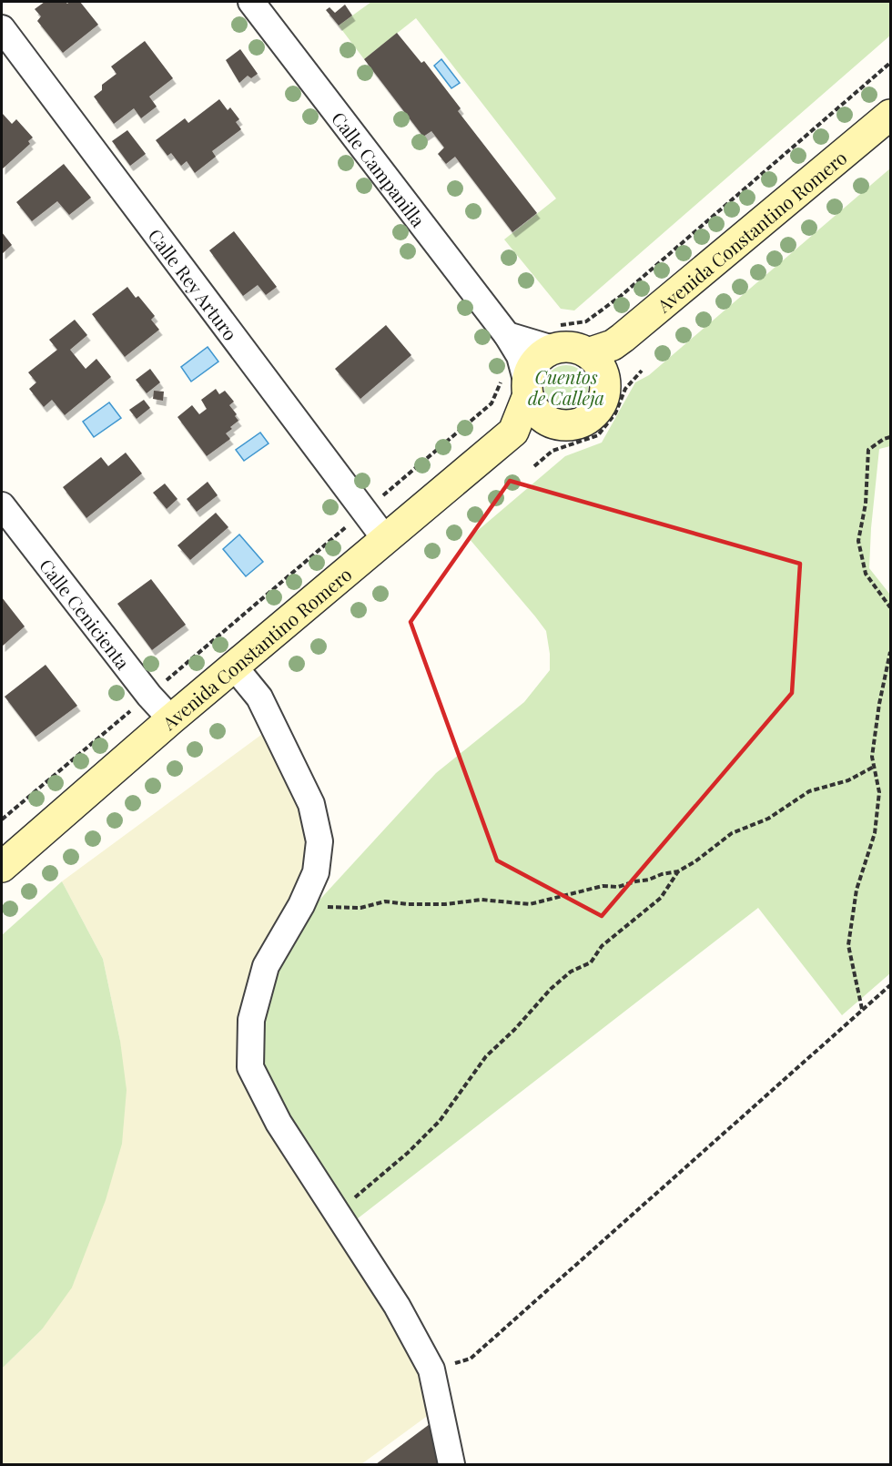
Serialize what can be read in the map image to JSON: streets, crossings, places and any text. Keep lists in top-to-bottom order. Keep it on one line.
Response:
{"streets":{"street":["Calle Campanilla","Avenida Constantino Romero","Calle Rey Arturo","Calle Cenicienta"]},"crossings":[["Calle Campanilla","Avenida Constantino Romero"],["Avenida Constantino Romero","Calle Rey Arturo"],["Avenida Constantino Romero","Calle Cenicienta"]],"parks":["Cuentos de Calleja"]}
